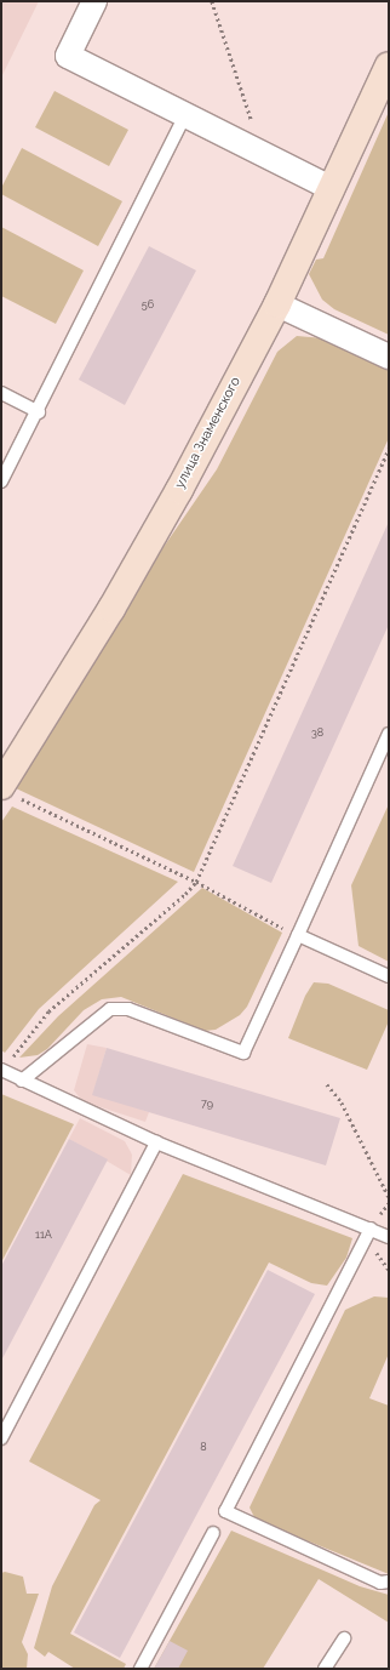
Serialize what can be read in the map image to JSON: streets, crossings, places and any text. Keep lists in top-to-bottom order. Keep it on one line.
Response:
{"streets":{"main road":["улица Знаменского"]},"house_numbers":["56","38","79","11А","8"]}
